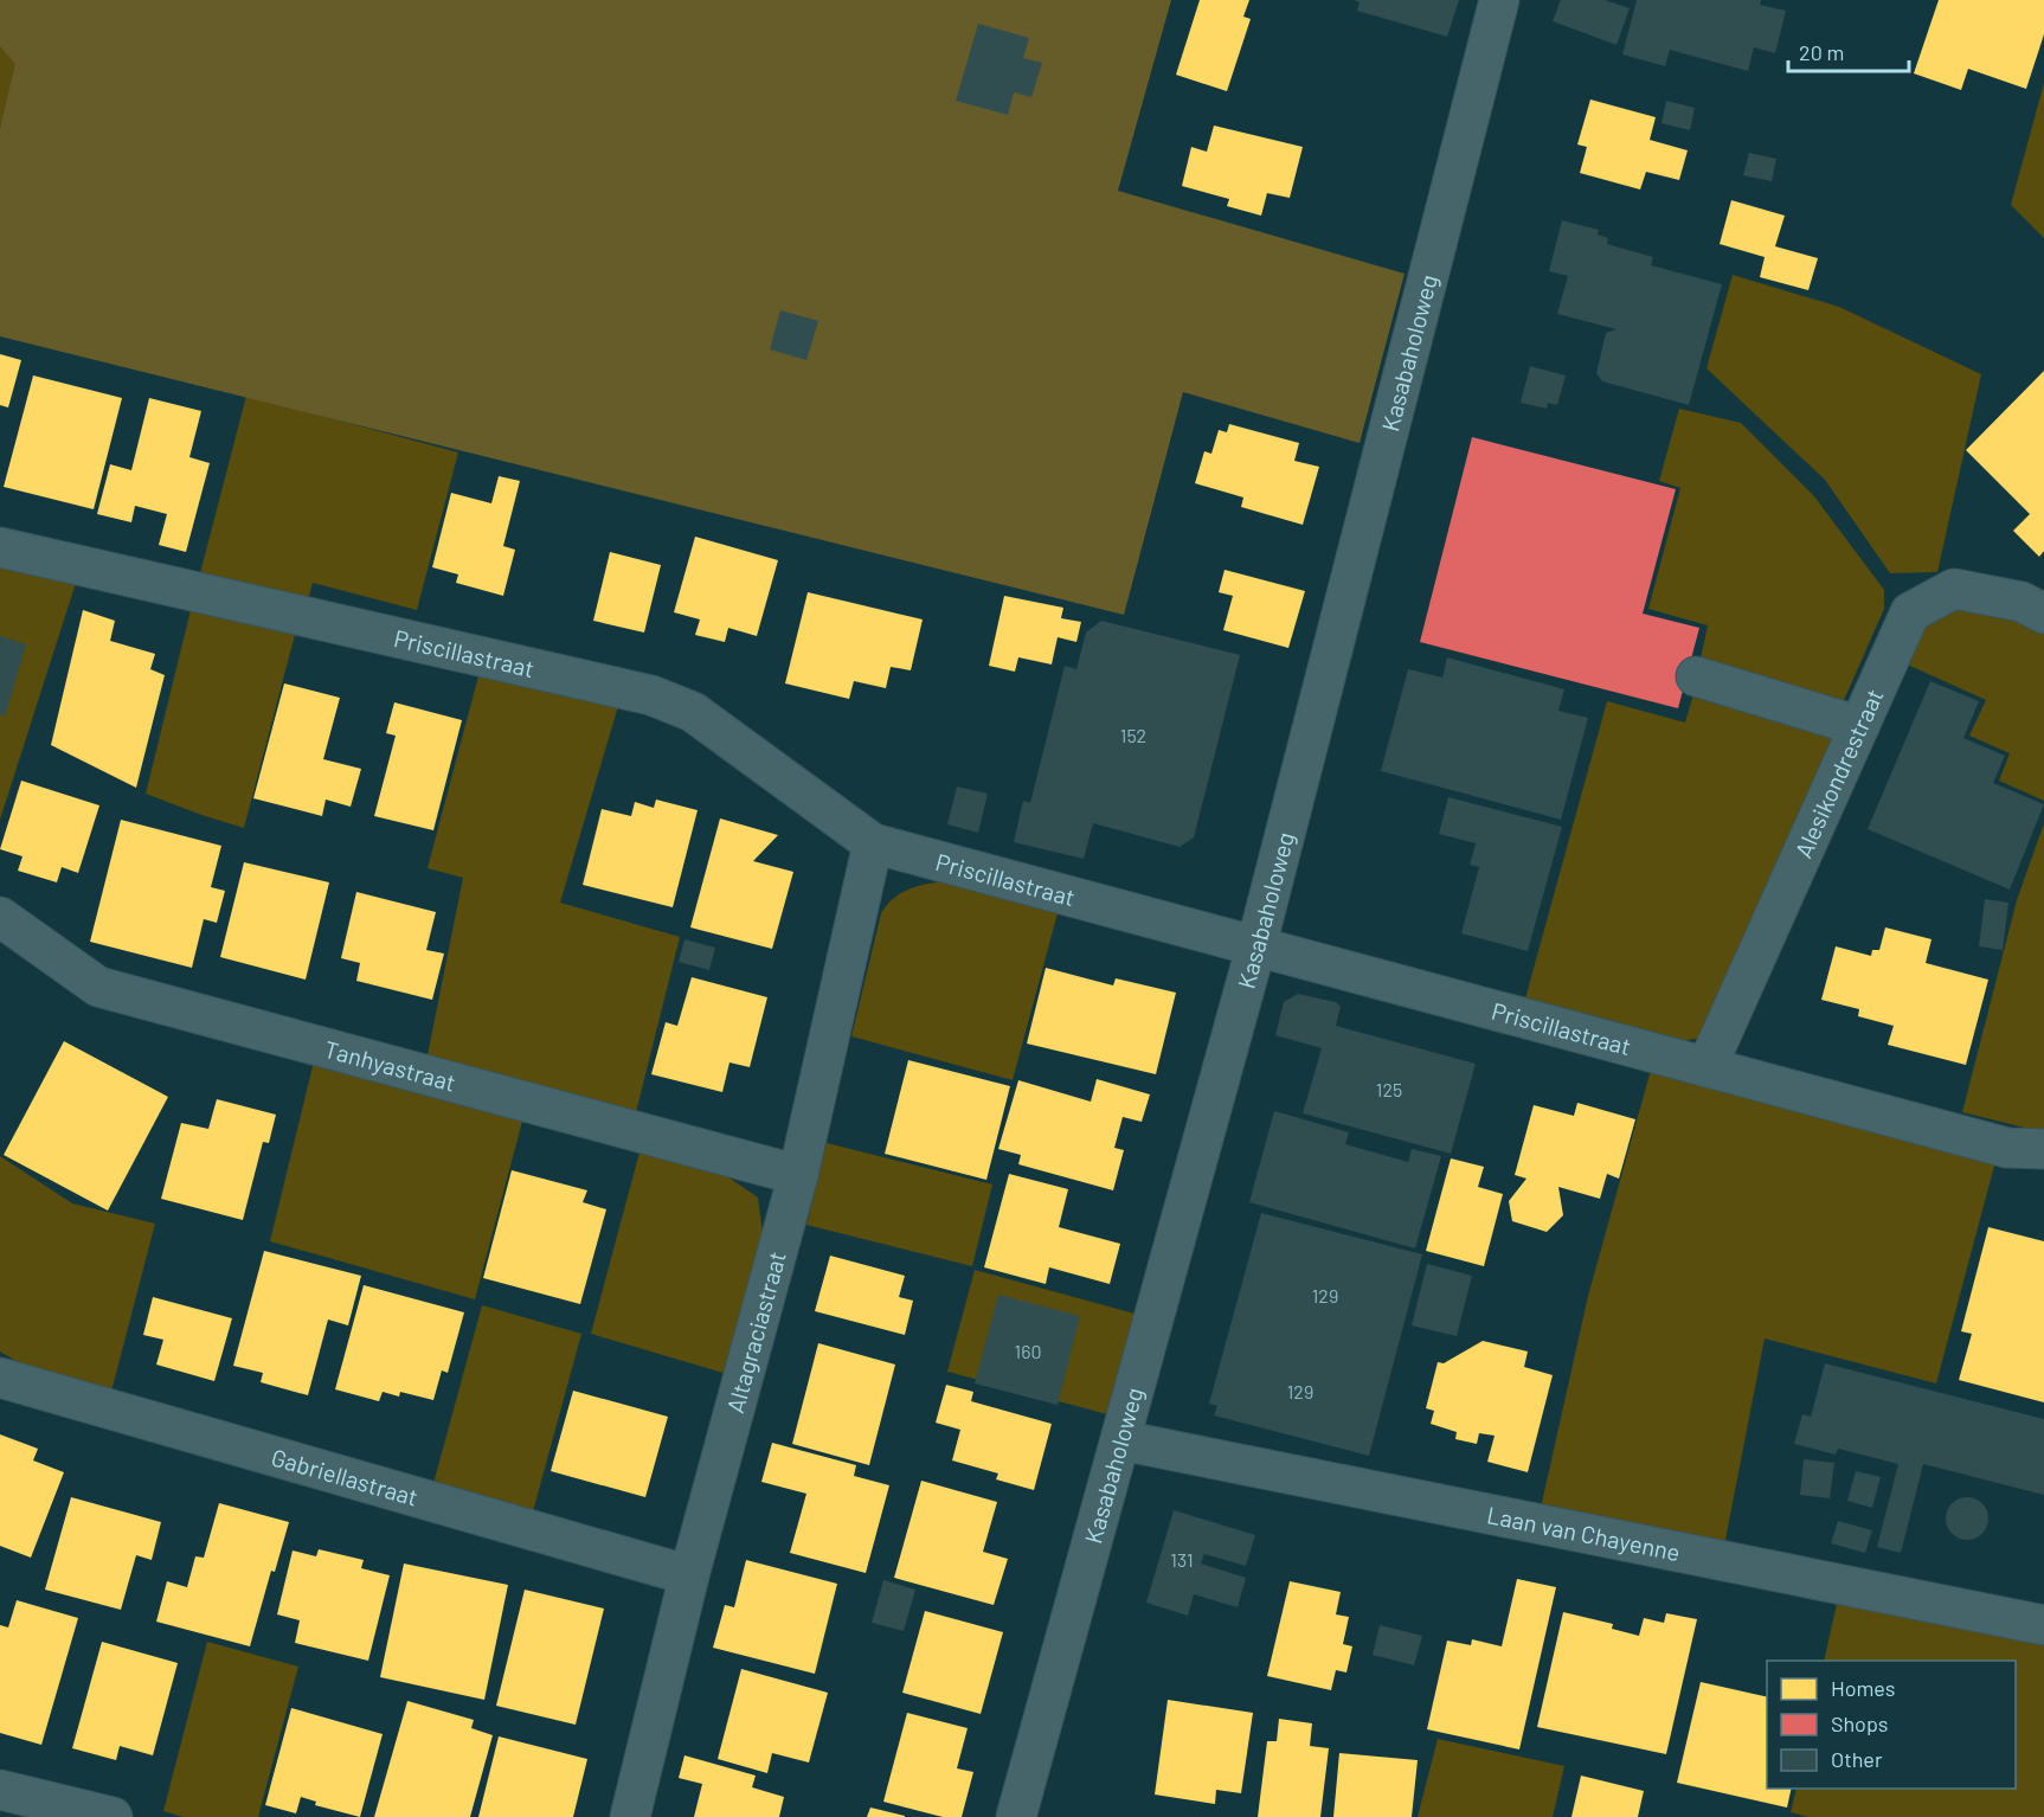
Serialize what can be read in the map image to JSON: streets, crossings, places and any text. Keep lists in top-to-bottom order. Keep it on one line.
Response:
{"streets":{"street":["Kasabaholoweg","Priscillastraat","Alesikondrestraat","Tanhyastraat","Altagraciastraat","Gabriellastraat","Laan van Chayenne"]},"crossings":[["Kasabaholoweg","Priscillastraat"],["Kasabaholoweg","Laan van Chayenne"],["Priscillastraat","Alesikondrestraat"],["Priscillastraat","Altagraciastraat"],["Tanhyastraat","Altagraciastraat"],["Altagraciastraat","Gabriellastraat"]],"house_numbers":["152","125","129","160","129","131"],"legend":["Homes","Shops","Other"],"scale_bar":"20 m"}
